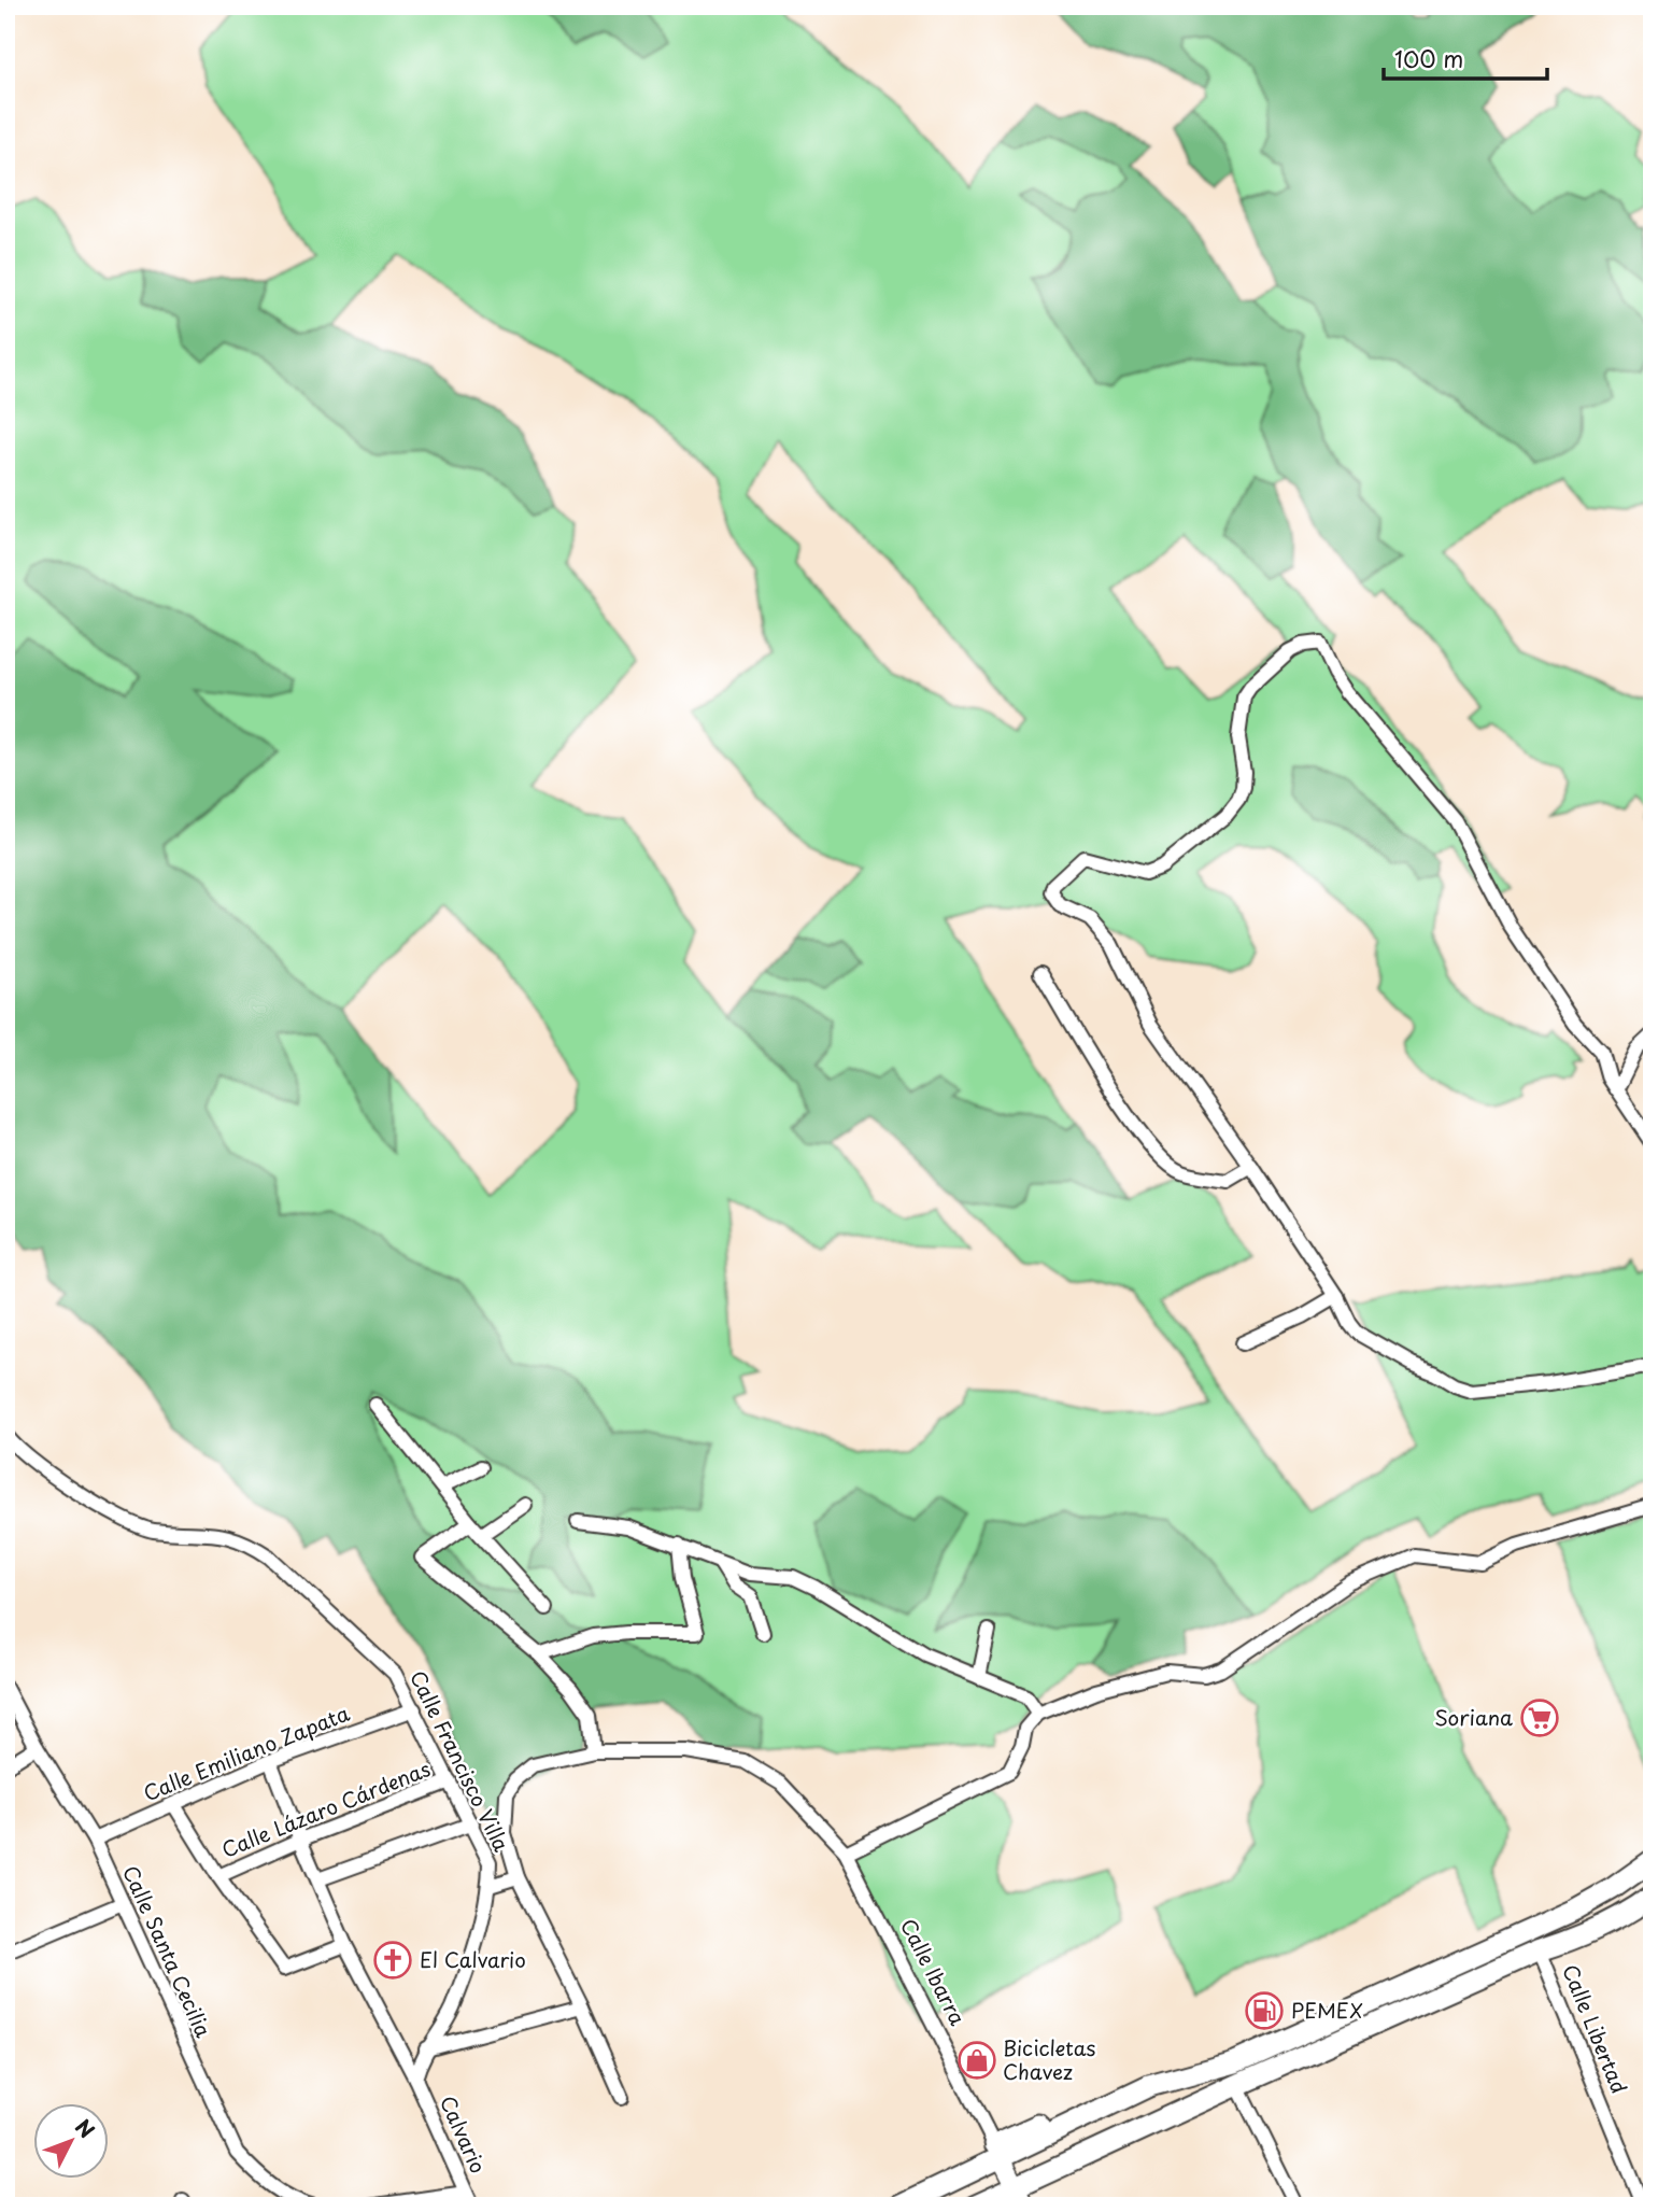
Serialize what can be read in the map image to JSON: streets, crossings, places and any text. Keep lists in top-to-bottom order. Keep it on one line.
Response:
{"streets":{"street":["Calle Emiliano Zapata","Calle Francisco Villa","Calle Lázaro Cárdenas","Calle Santa Cecilia","Calle Ibarra","Calle Libertad","Calvario"]},"crossings":[["Calle Emiliano Zapata","Calle Francisco Villa"],["Calle Emiliano Zapata","Calle Santa Cecilia"],["Calle Emiliano Zapata","Calvario"],["Calle Francisco Villa","Calle Lázaro Cárdenas"],["Calle Francisco Villa","Calle Ibarra"],["Calle Lázaro Cárdenas","Calvario"]],"places":{"supermarket":["Soriana"],"church":["El Calvario"],"fuel station":["PEMEX"],"shop":["Bicicletas Chavez"]},"scale_bar":"100 m","north":"top right"}
